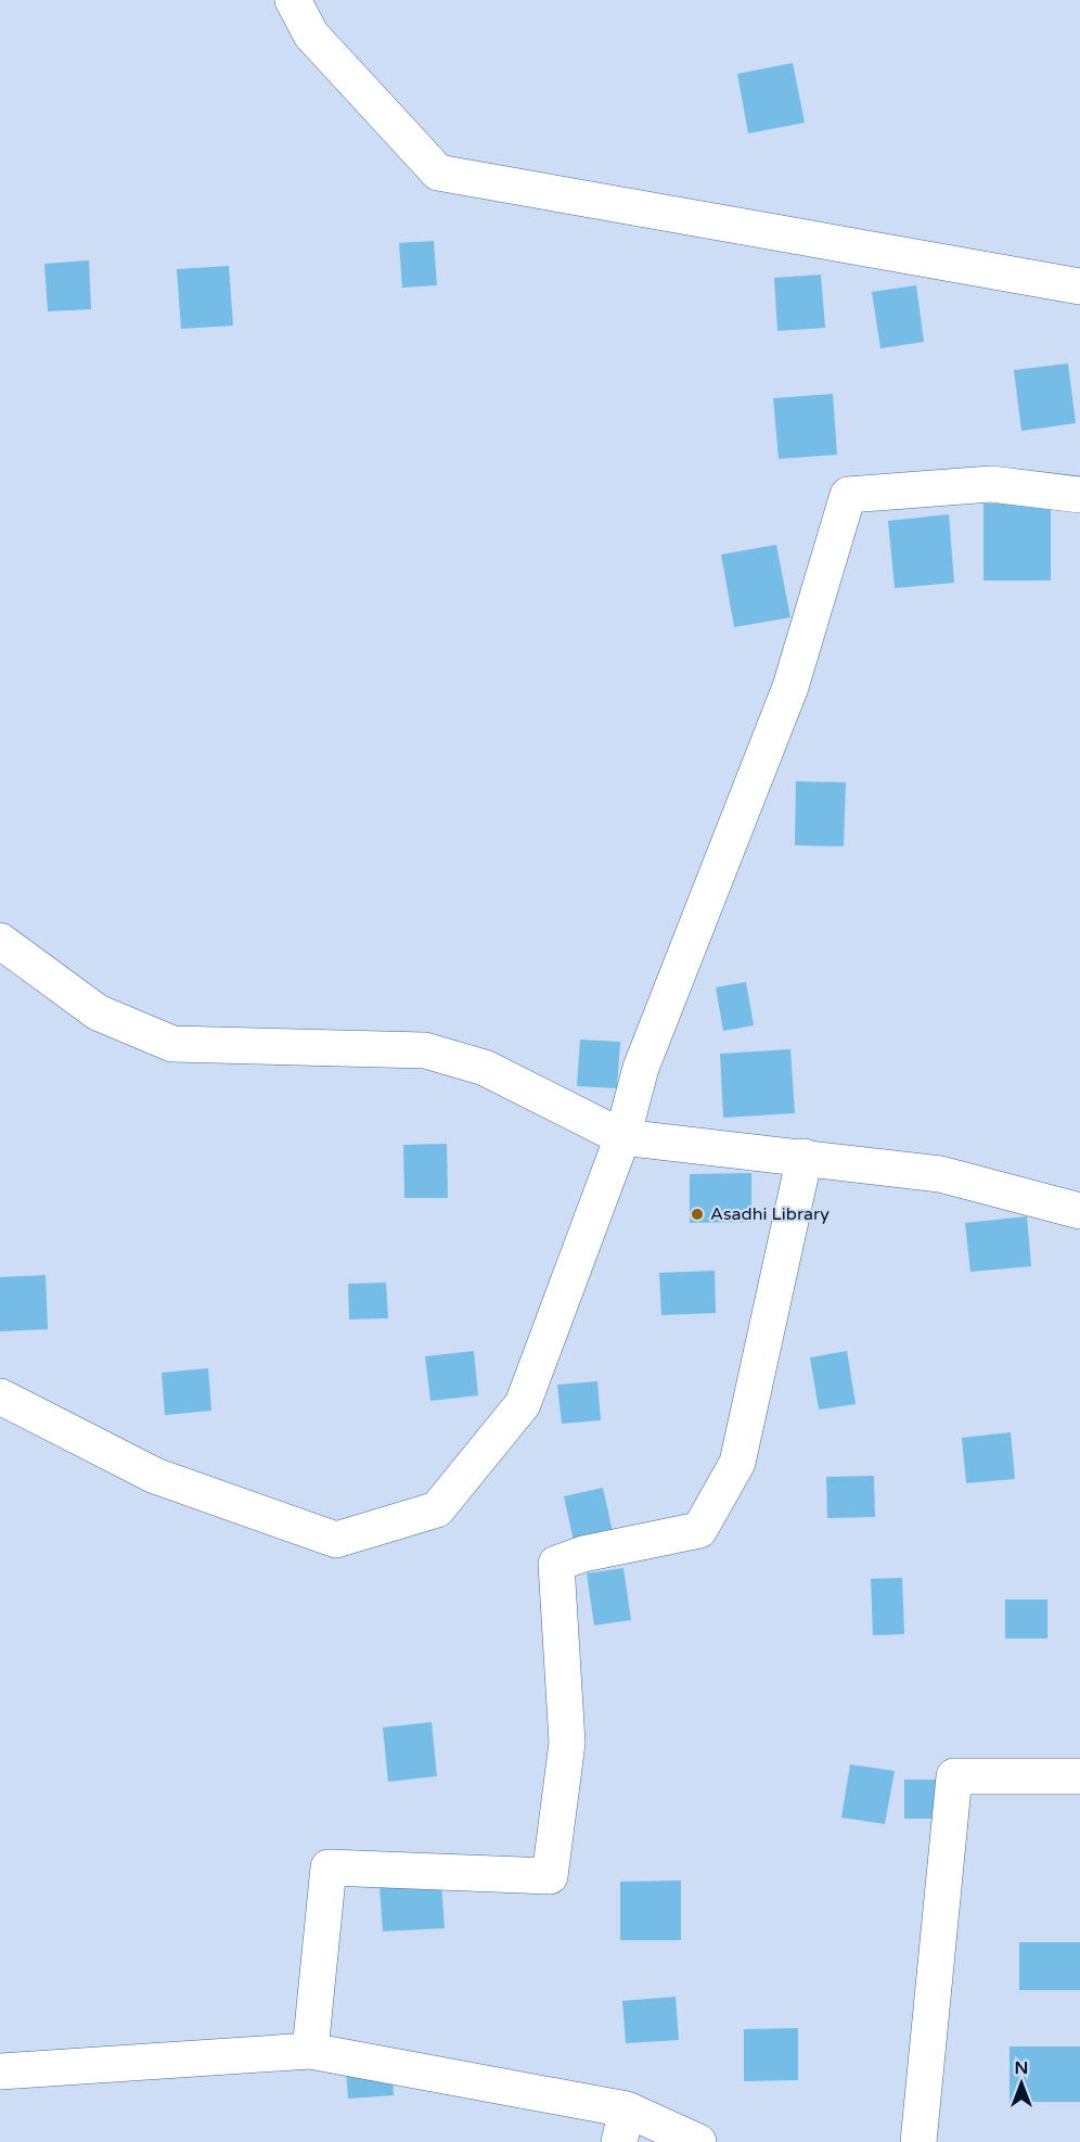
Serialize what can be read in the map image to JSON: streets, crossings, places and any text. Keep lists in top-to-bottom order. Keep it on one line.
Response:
{"places":["Asadhi Library"],"north":"top"}
